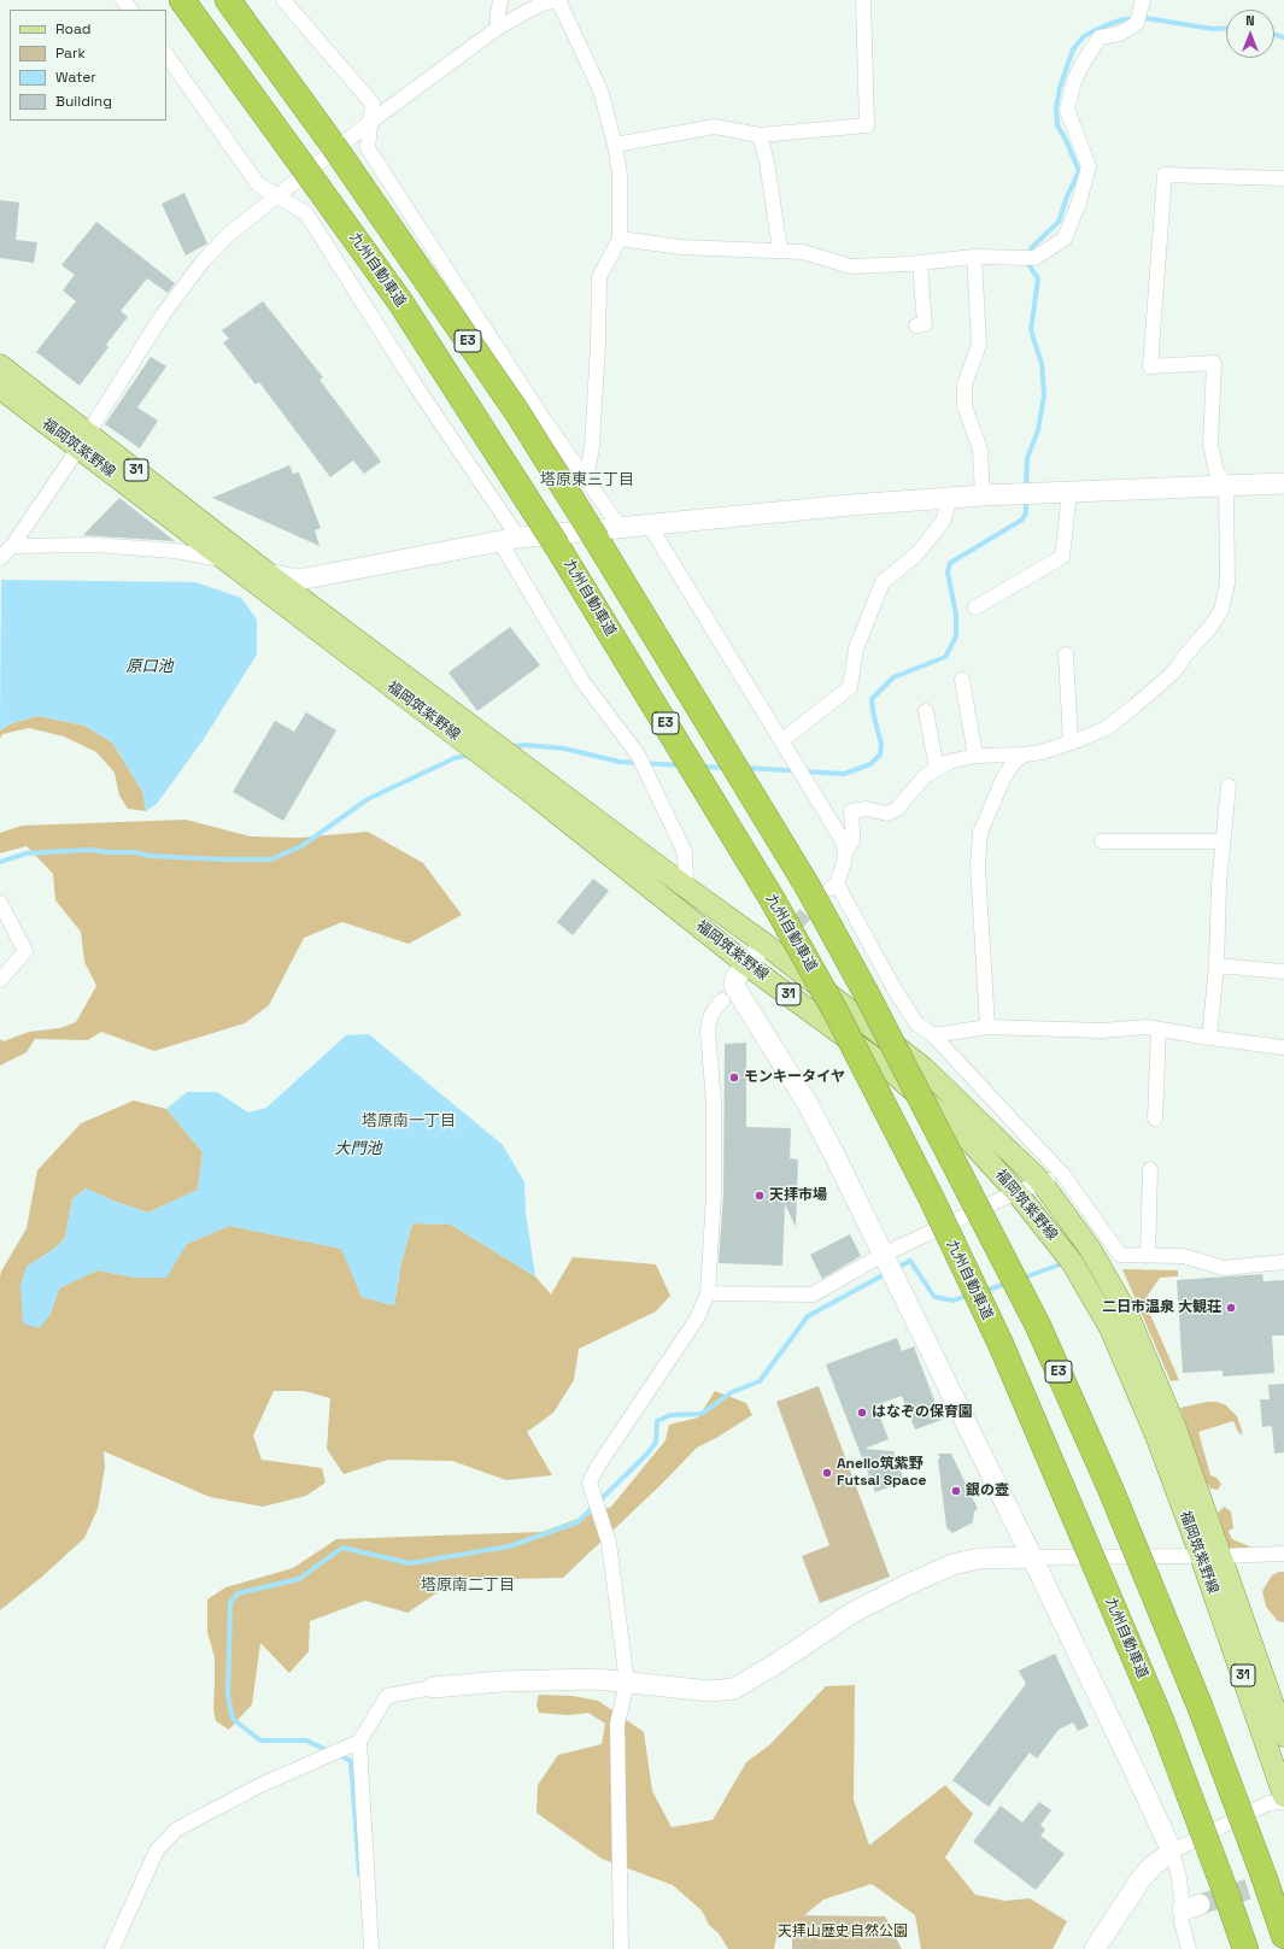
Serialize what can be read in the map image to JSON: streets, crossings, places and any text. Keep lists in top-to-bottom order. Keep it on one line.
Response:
{"streets":{"highway":["九州自動車道","E3"],"main road":["福岡筑紫野線","31"]},"districts":["塔原東三丁目","塔原南一丁目","塔原南二丁目"],"water":["原口池","大門池"],"parks":["天拝山歴史自然公園"],"places":["モンキータイヤ","天拝市場","二日市温泉 大観荘","はなぞの保育園","Anello筑紫野 Futsal Space","銀の壺"],"legend":["Road","Park","Water","Building"],"north":"top"}
